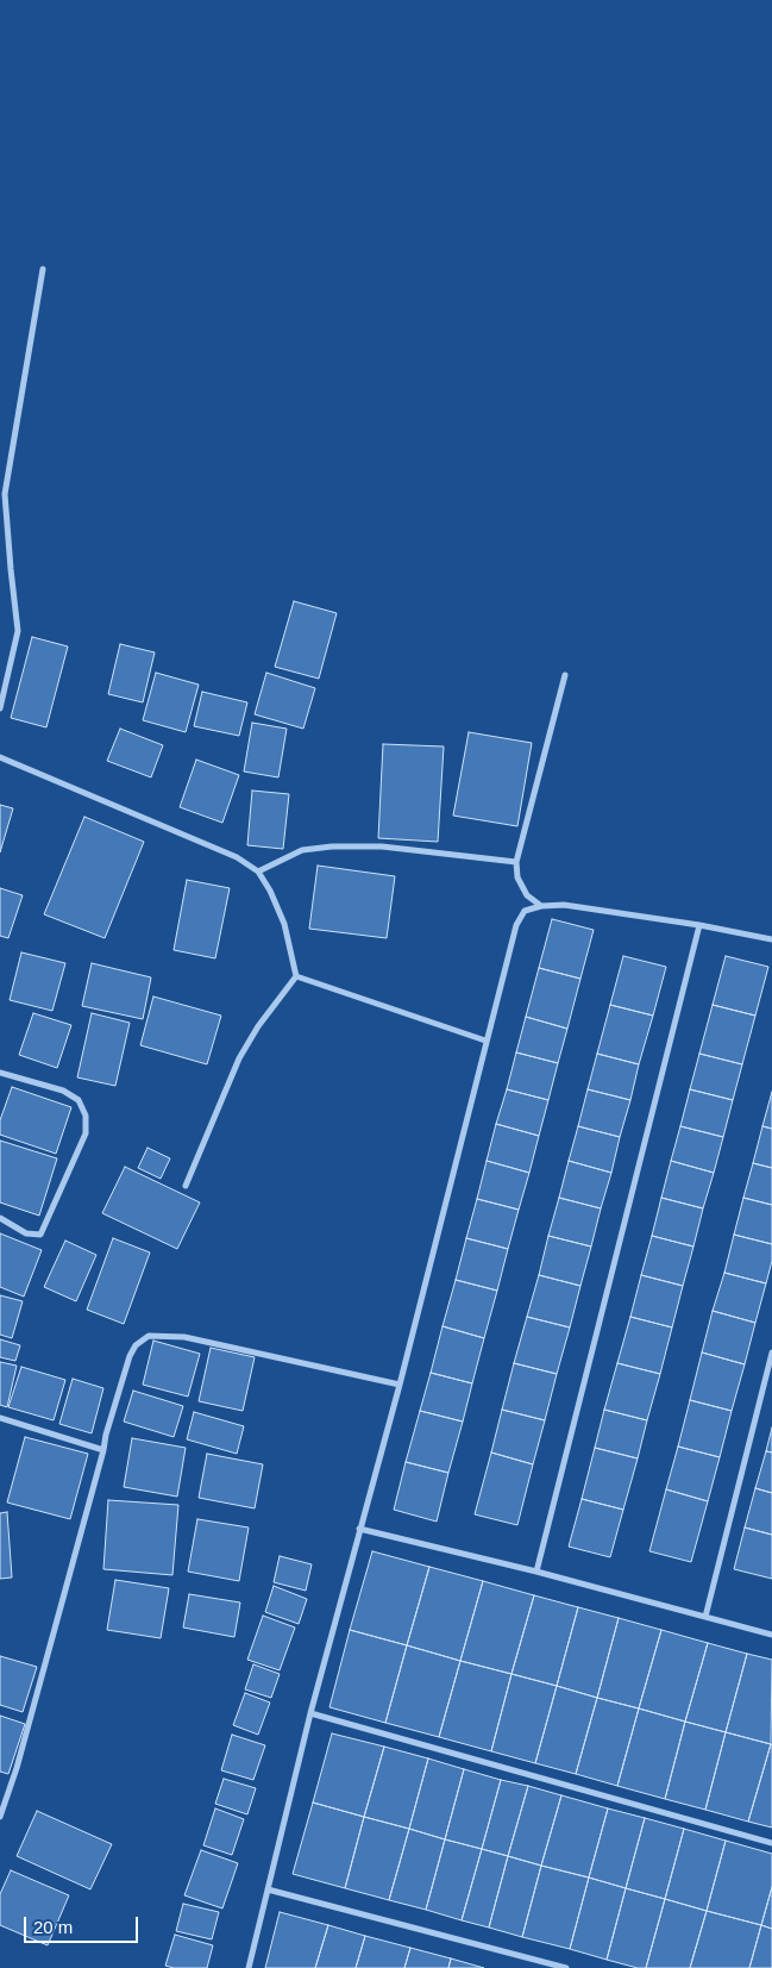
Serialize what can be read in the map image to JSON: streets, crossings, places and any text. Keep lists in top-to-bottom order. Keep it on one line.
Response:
{"scale_bar":"20 m"}
